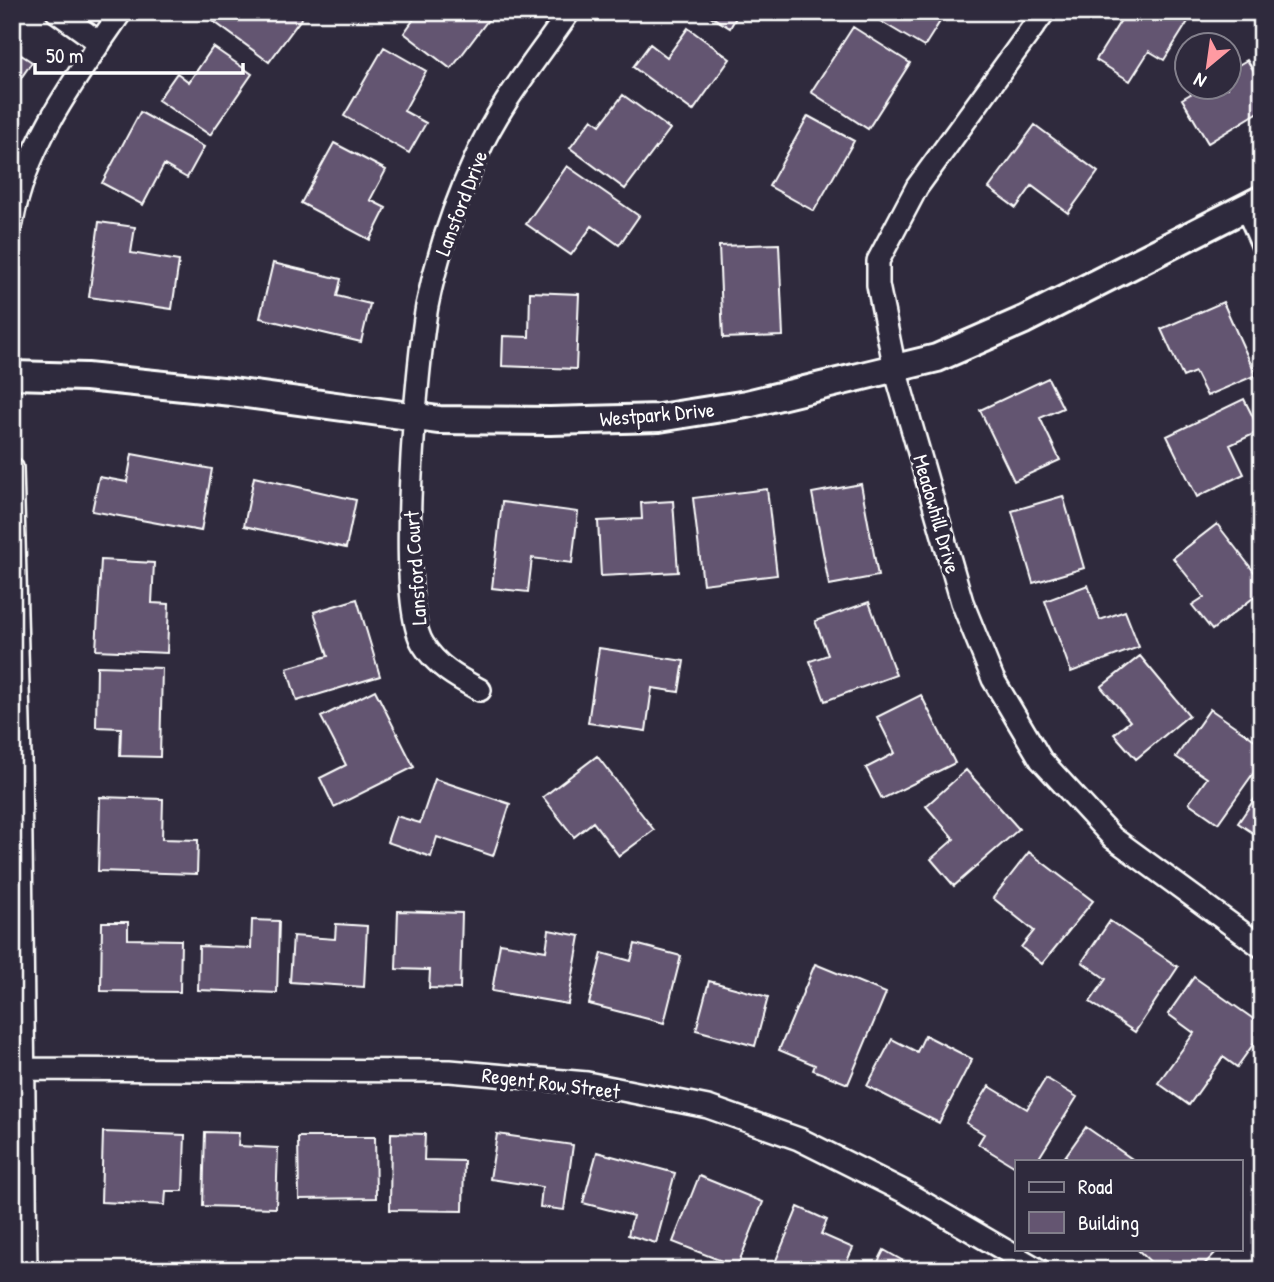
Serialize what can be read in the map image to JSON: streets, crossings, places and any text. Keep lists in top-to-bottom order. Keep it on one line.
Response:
{"streets":{"street":["Lansford Drive","Westpark Drive","Meadowhill Drive","Lansford Court","Regent Row Street"]},"crossings":[["Lansford Drive","Westpark Drive"],["Lansford Drive","Lansford Court"],["Westpark Drive","Meadowhill Drive"],["Westpark Drive","Lansford Court"]],"legend":["Road","Building"],"scale_bar":"50 m","north":"bottom left"}
